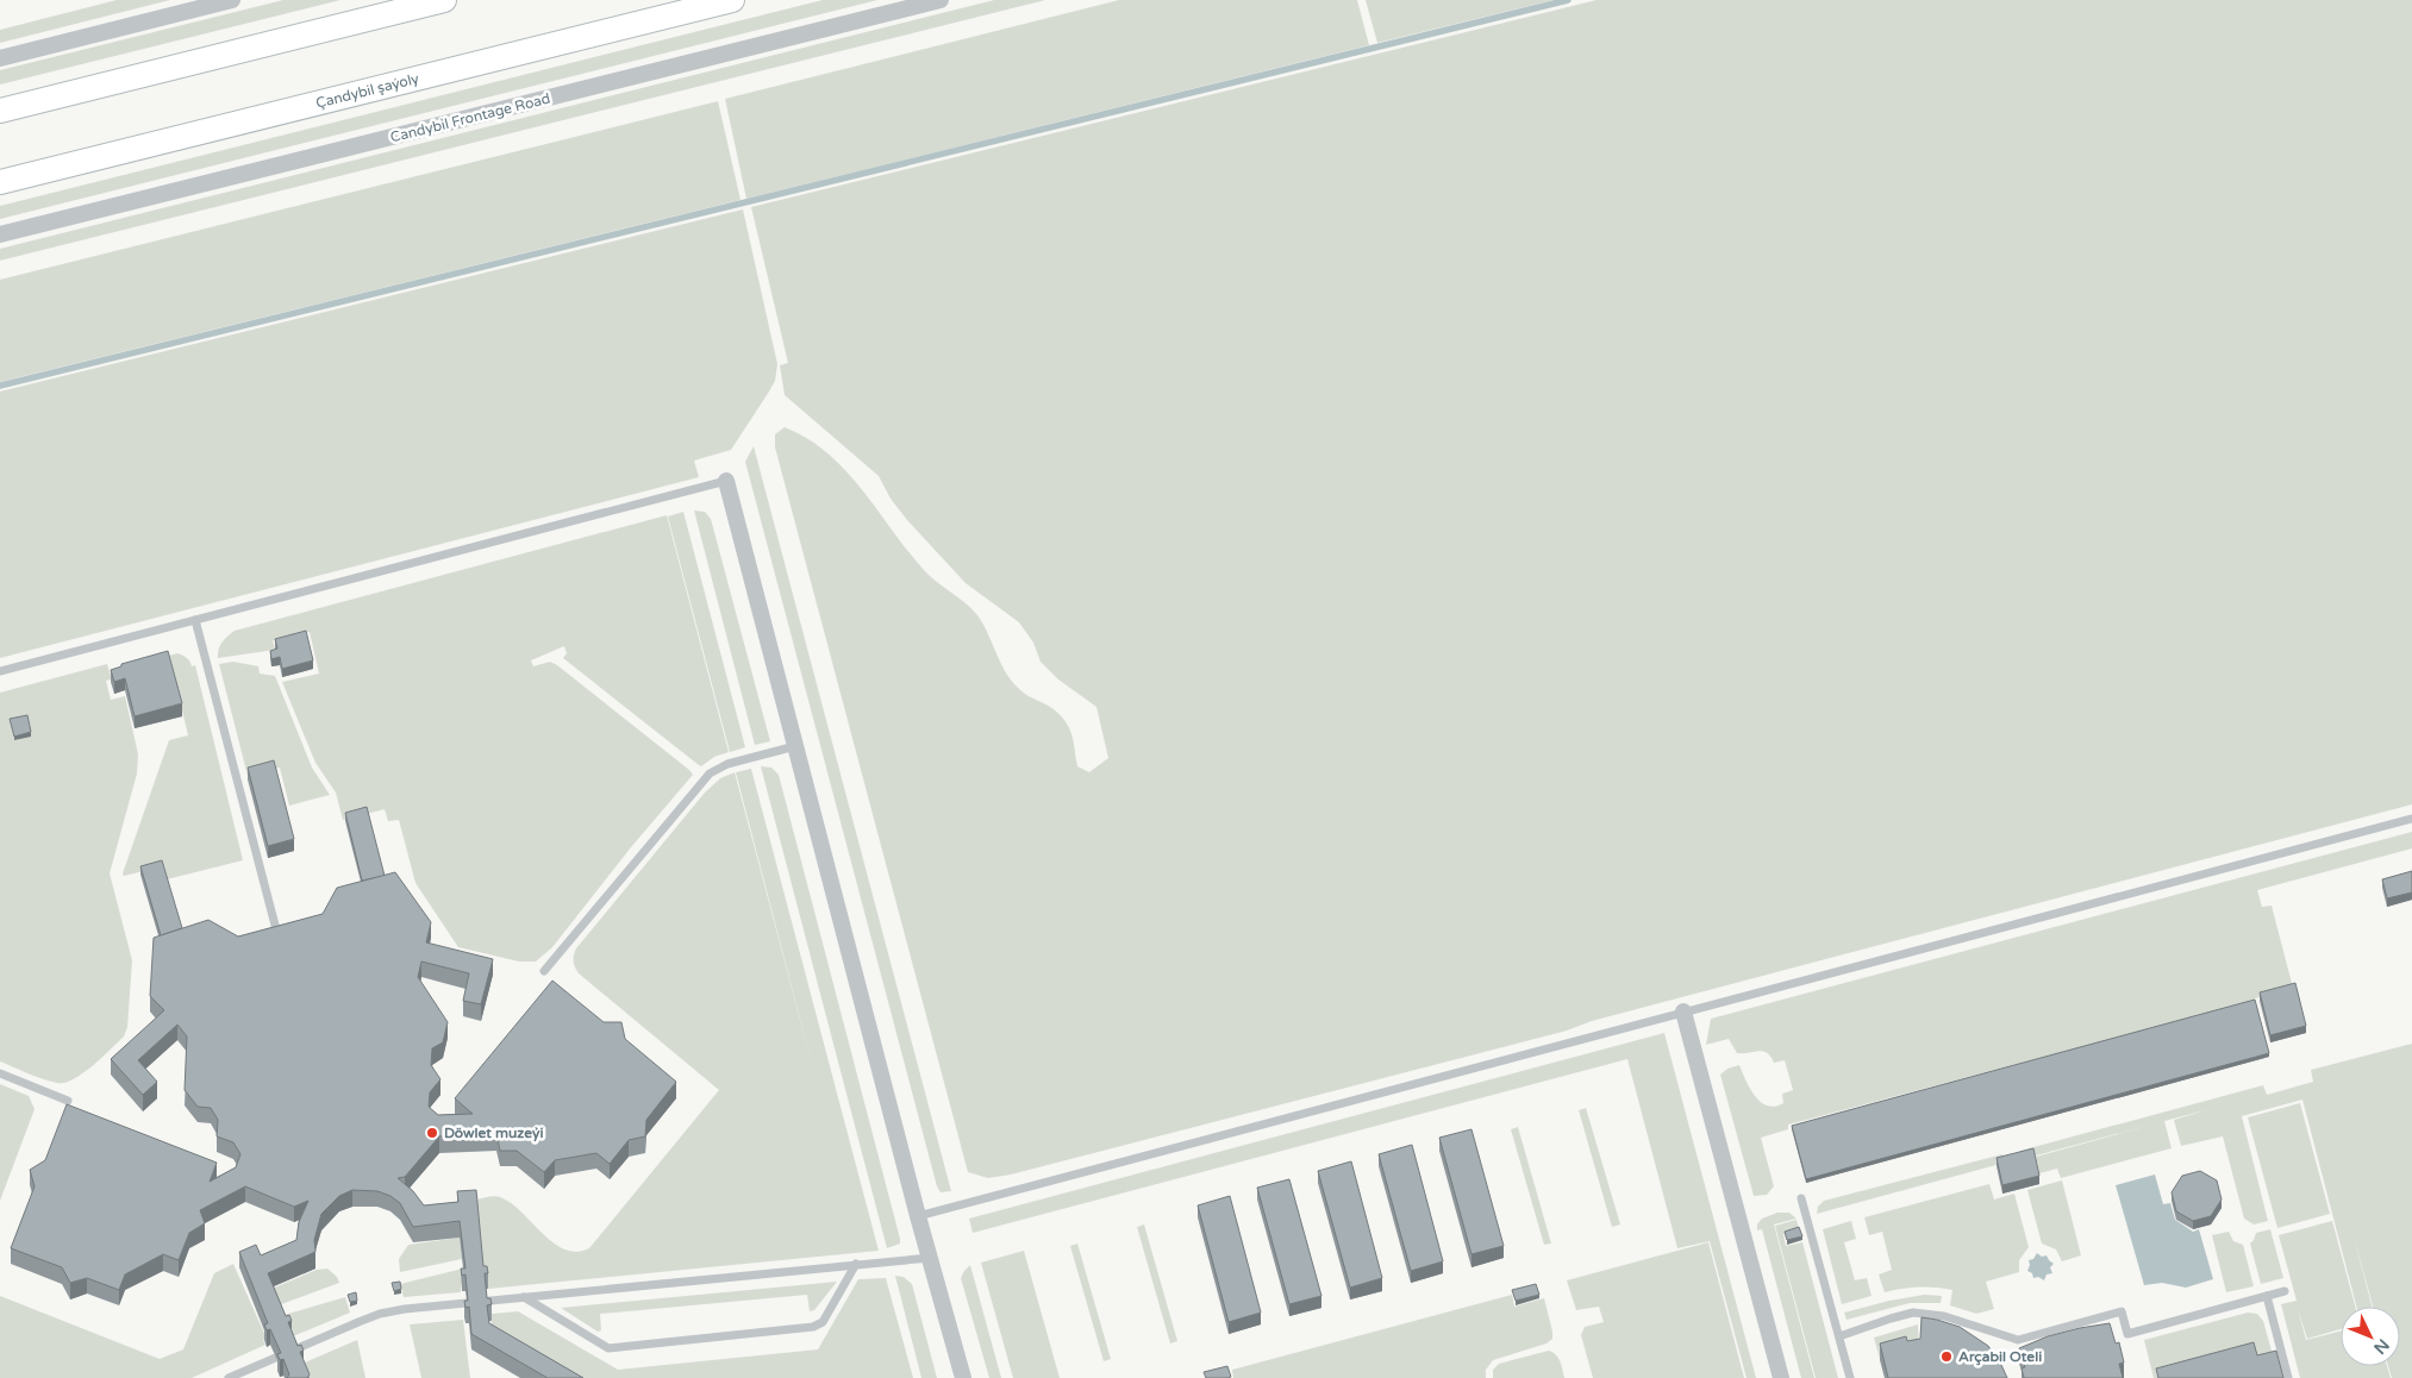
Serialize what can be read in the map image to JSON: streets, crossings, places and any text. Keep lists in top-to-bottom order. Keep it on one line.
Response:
{"streets":{"main road":["Çandybil şaýoly"],"street":["Candybil Frontage Road"]},"places":["Döwlet muzeýi","Arçabil Oteli"],"north":"bottom right"}
